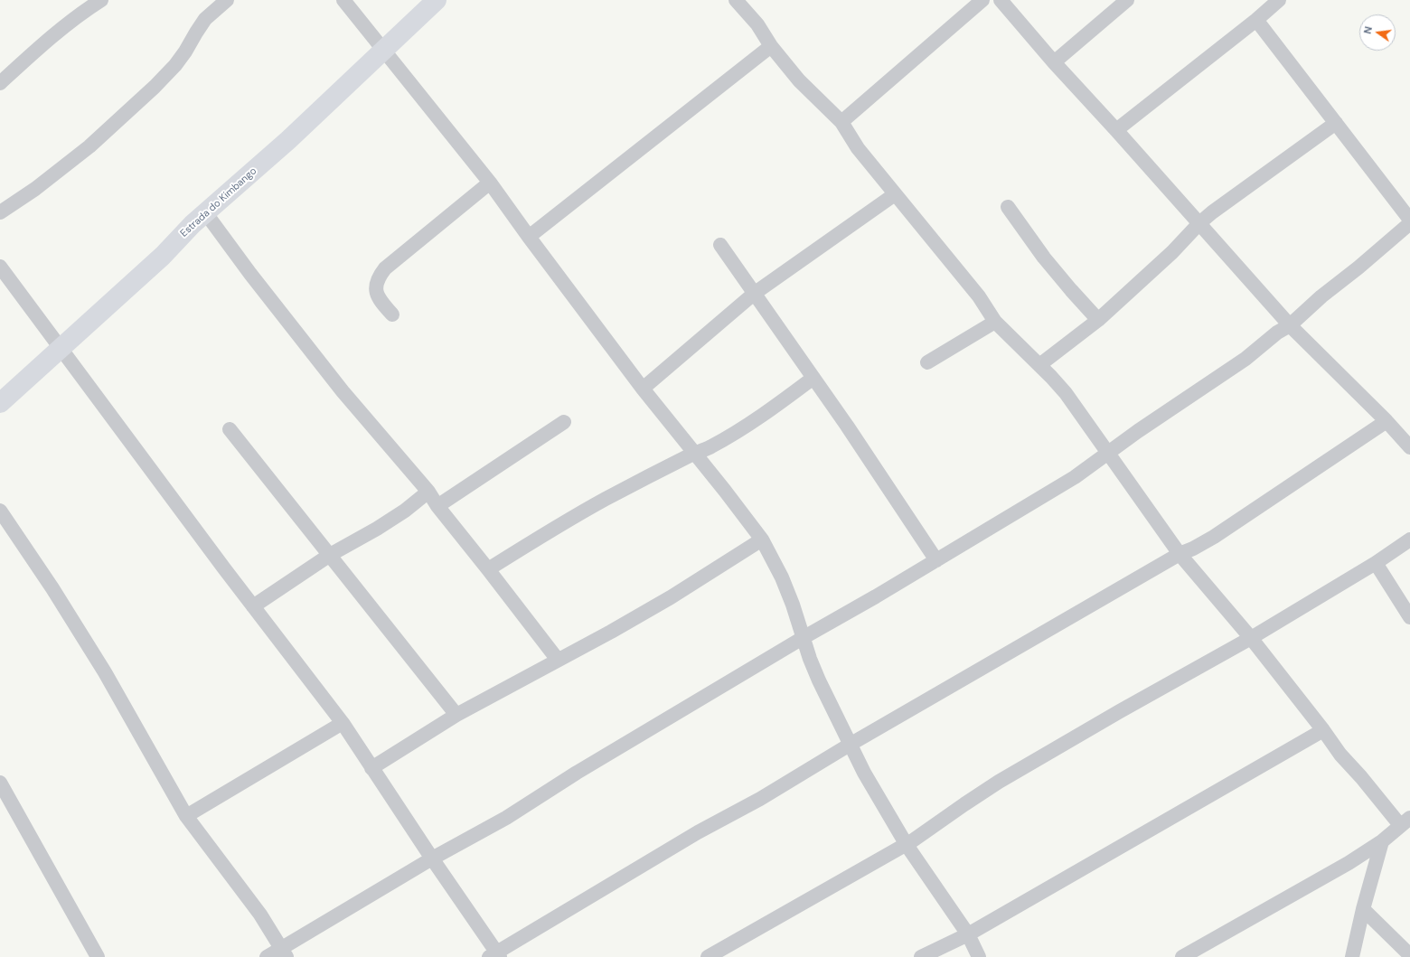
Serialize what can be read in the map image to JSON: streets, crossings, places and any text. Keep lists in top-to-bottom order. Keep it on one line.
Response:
{"streets":{"street":["Estrada do Kimbango"]},"north":"left"}
